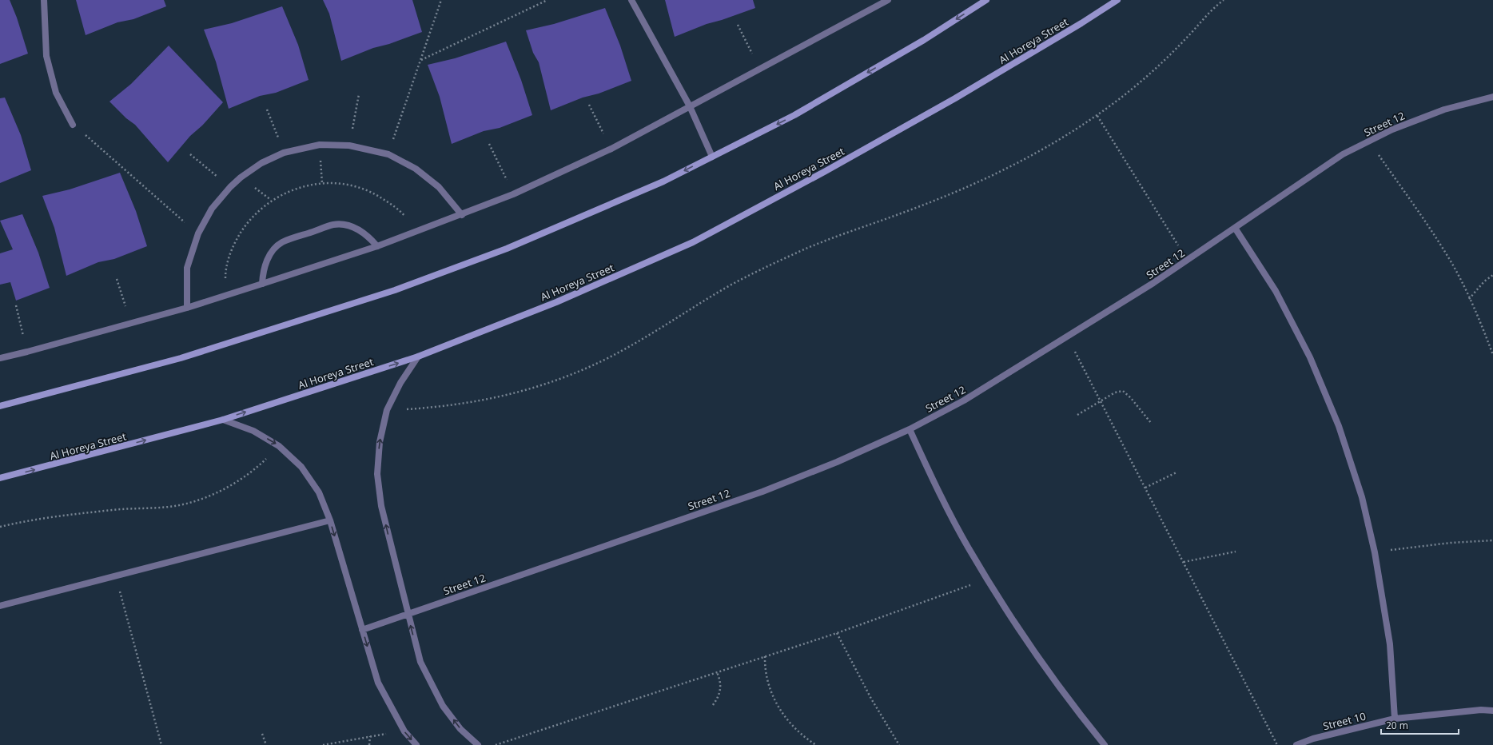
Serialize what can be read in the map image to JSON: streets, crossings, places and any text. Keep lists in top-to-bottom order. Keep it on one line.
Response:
{"streets":{"main road":["Al Horeya Street"],"street":["Street 12","Street 10"]},"one_way":["Al Horeya Street"],"scale_bar":"20 m"}
